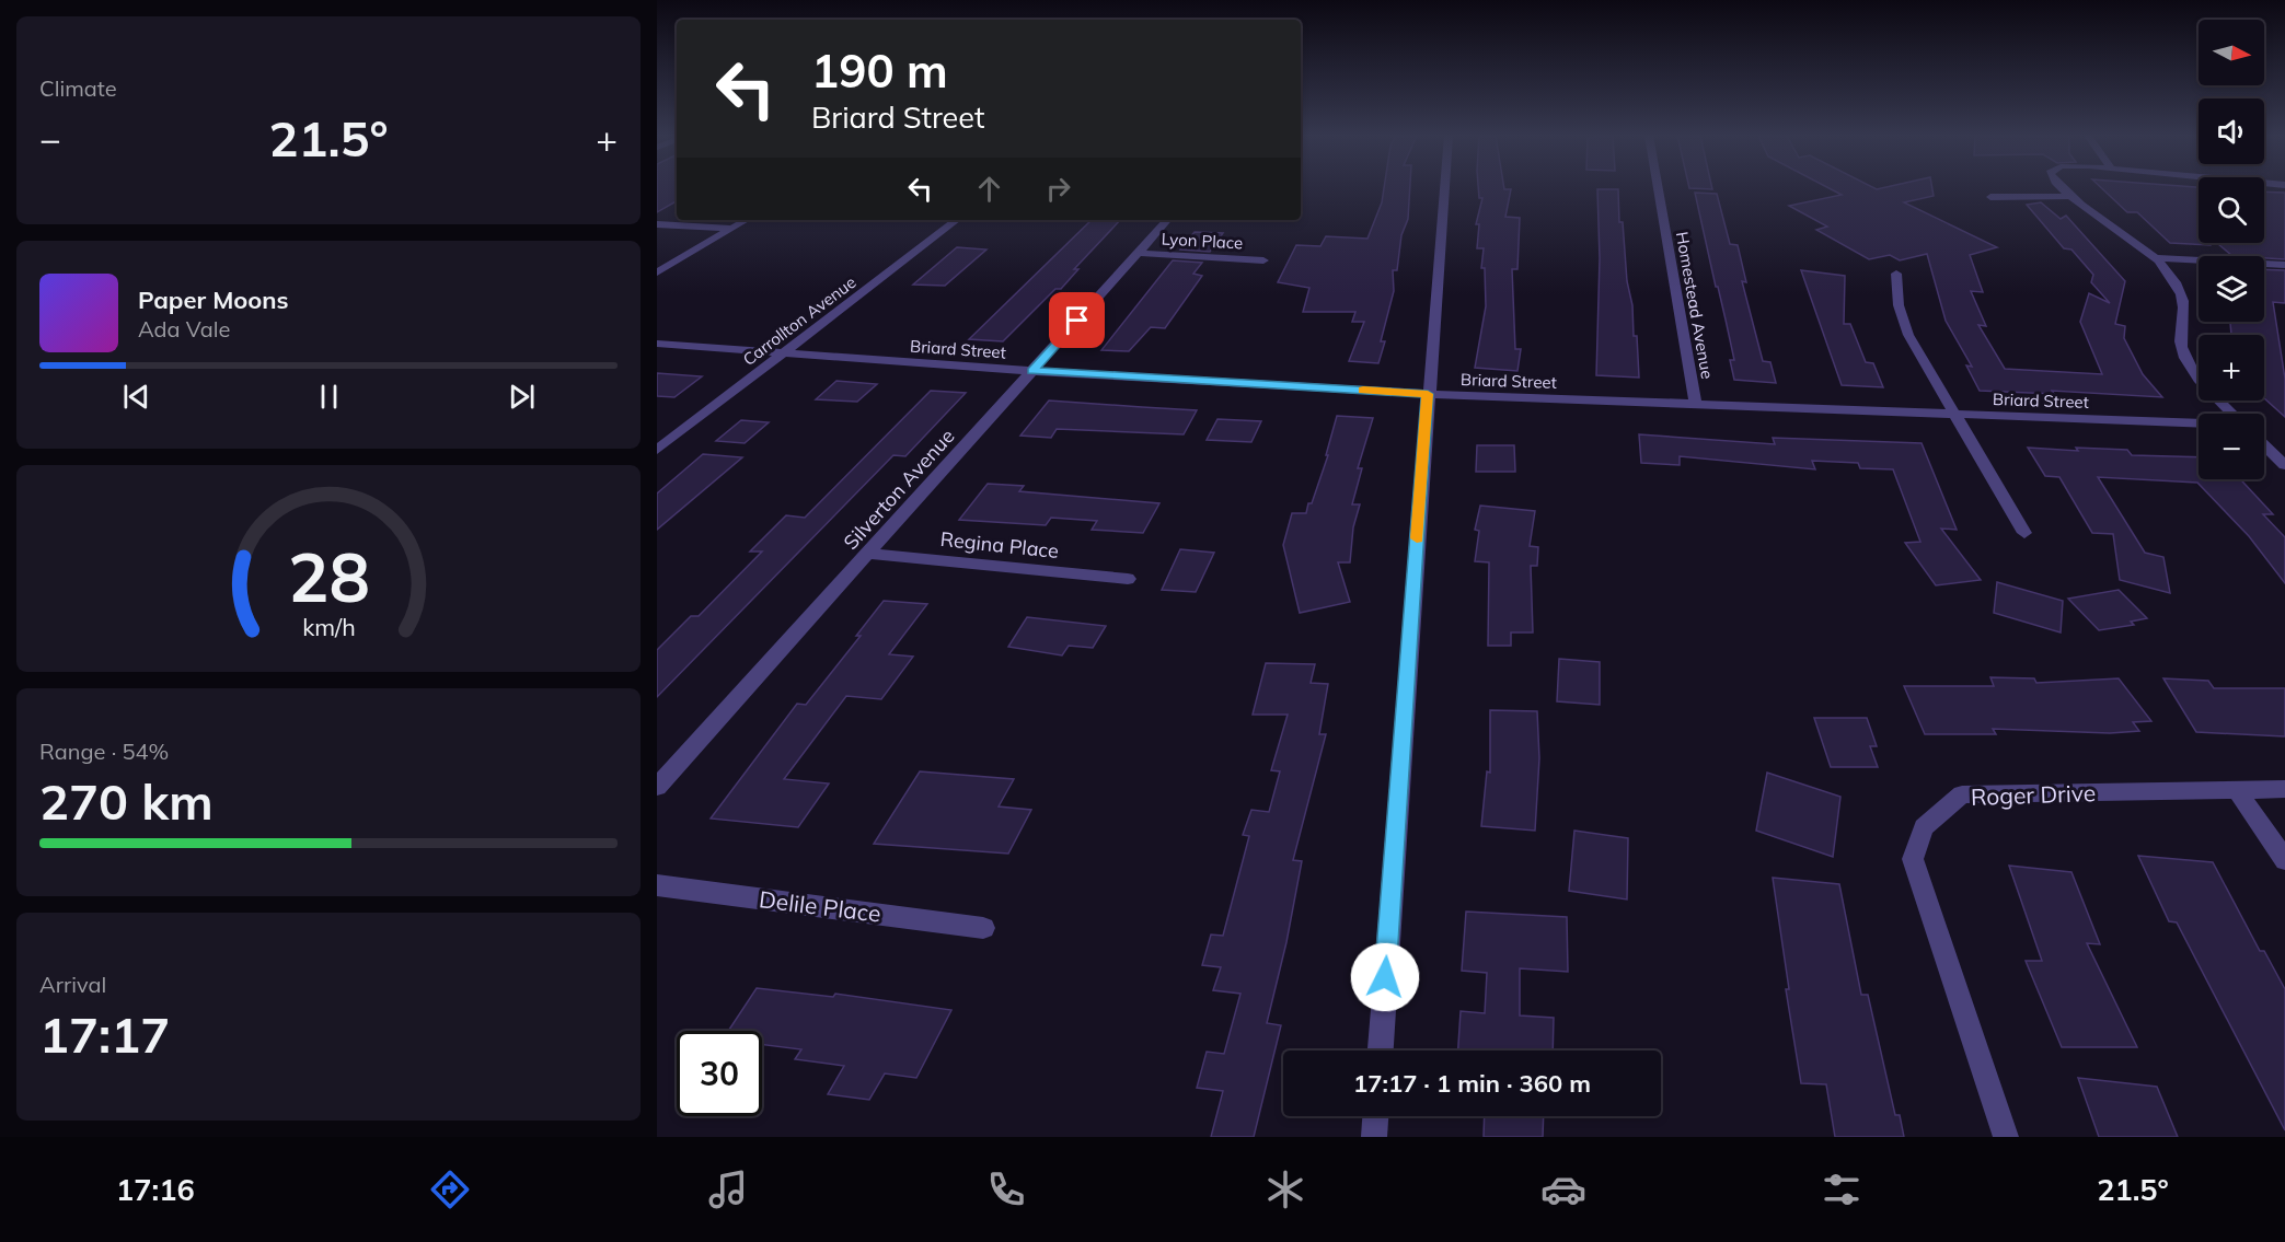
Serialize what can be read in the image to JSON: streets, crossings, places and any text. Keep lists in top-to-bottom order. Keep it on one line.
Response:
{"streets":{"street":["Lyon Place","Homestead Avenue","Carrollton Avenue","Briard Street","Silverton Avenue","Regina Place","Roger Drive","Delile Place"]},"crossings":[["Lyon Place","Silverton Avenue"],["Homestead Avenue","Briard Street"],["Carrollton Avenue","Briard Street"],["Briard Street","Silverton Avenue"],["Silverton Avenue","Regina Place"]],"north":"right","page":{"tile":["Climate",["Range · 54%","270 km"],["Arrival","17:17"]],"map_buttons":["+","−"],"turn":["190 m","Briard Street"],"heat":["−","21.5°","+"],"song":["Paper Moons","Ada Vale"],"limit":"30","trip":"17:17 · 1 min · 360 m","tabs":["17:16","21.5°"],"gauge":["28","km/h"]}}
